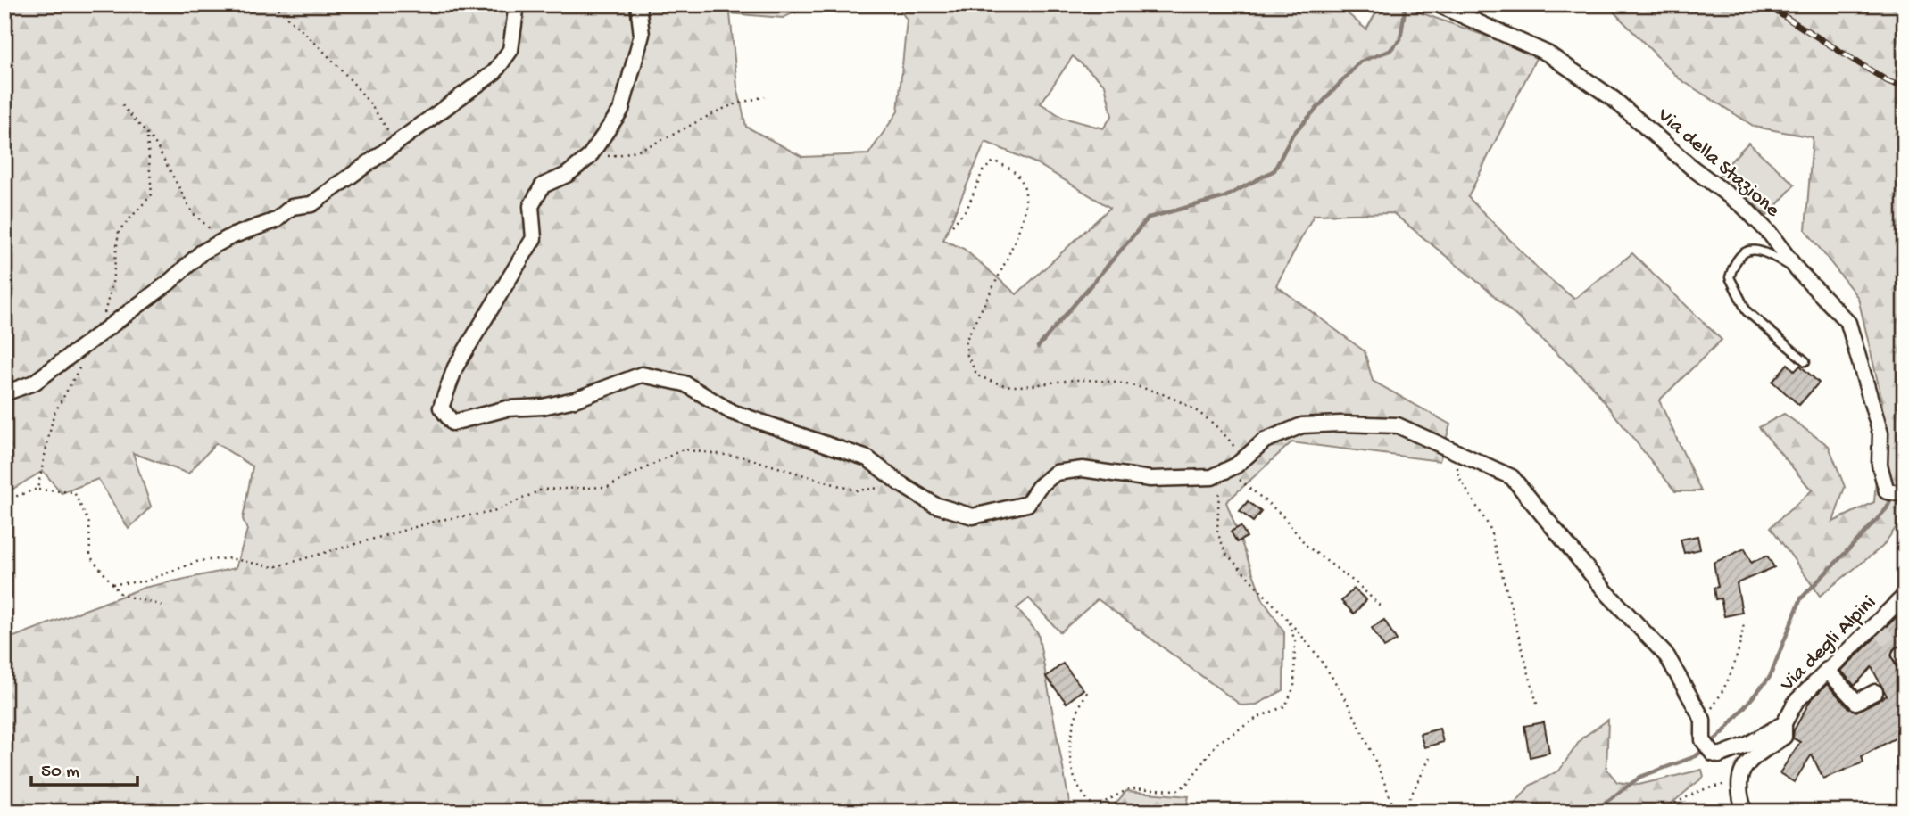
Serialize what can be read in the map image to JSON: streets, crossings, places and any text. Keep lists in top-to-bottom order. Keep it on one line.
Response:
{"streets":{"street":["Via della Stazione","Via degli Alpini"]},"scale_bar":"50 m"}
